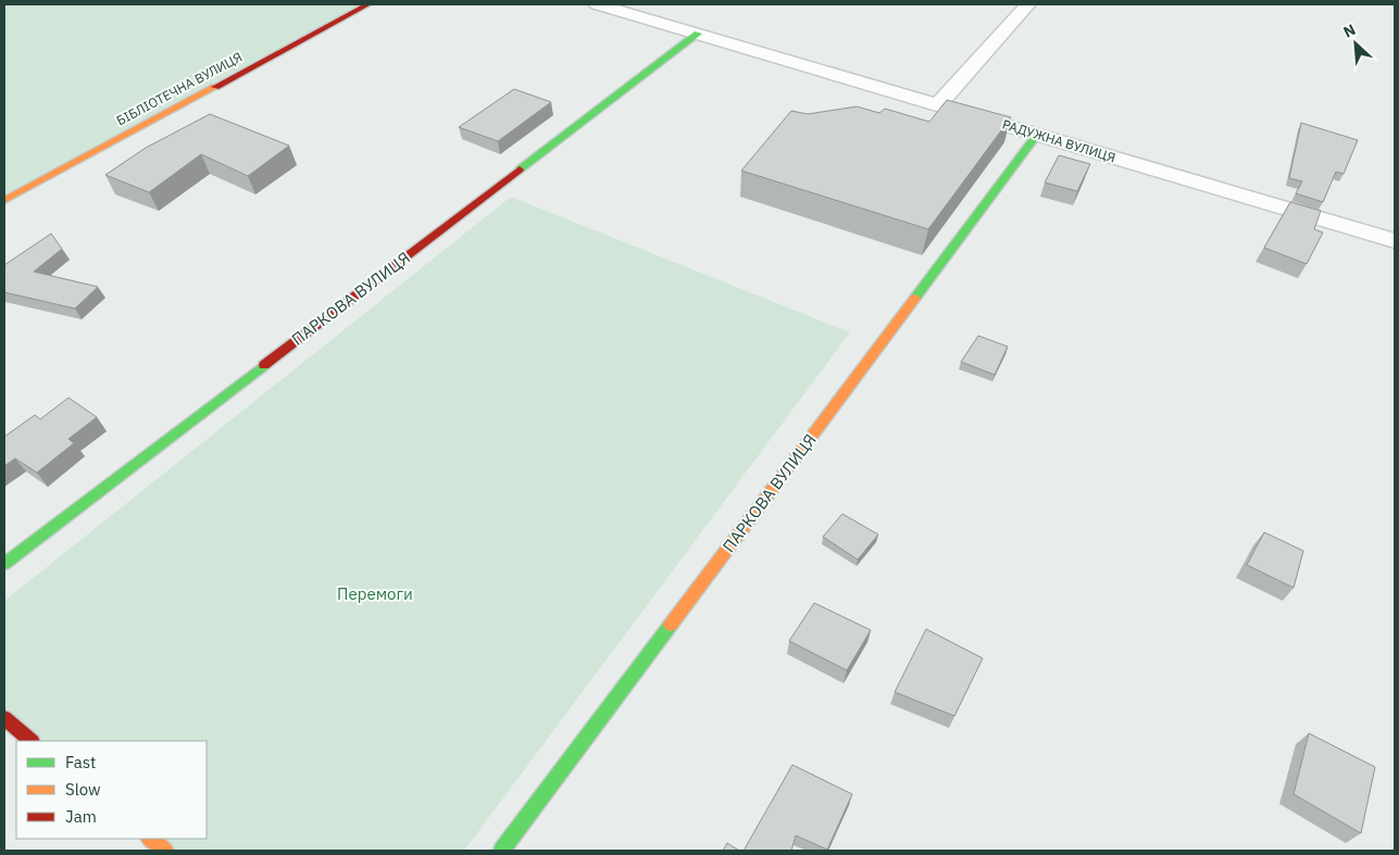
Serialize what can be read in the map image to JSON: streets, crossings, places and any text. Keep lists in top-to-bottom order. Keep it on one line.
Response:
{"streets":{"street":["БІБЛІОТЕЧНА ВУЛИЦЯ","РАДУЖНА ВУЛИЦЯ","ПАРКОВА ВУЛИЦЯ"]},"crossings":[["РАДУЖНА ВУЛИЦЯ","ПАРКОВА ВУЛИЦЯ"]],"parks":["Перемоги"],"legend":["Fast","Slow","Jam"],"north":"top left"}
